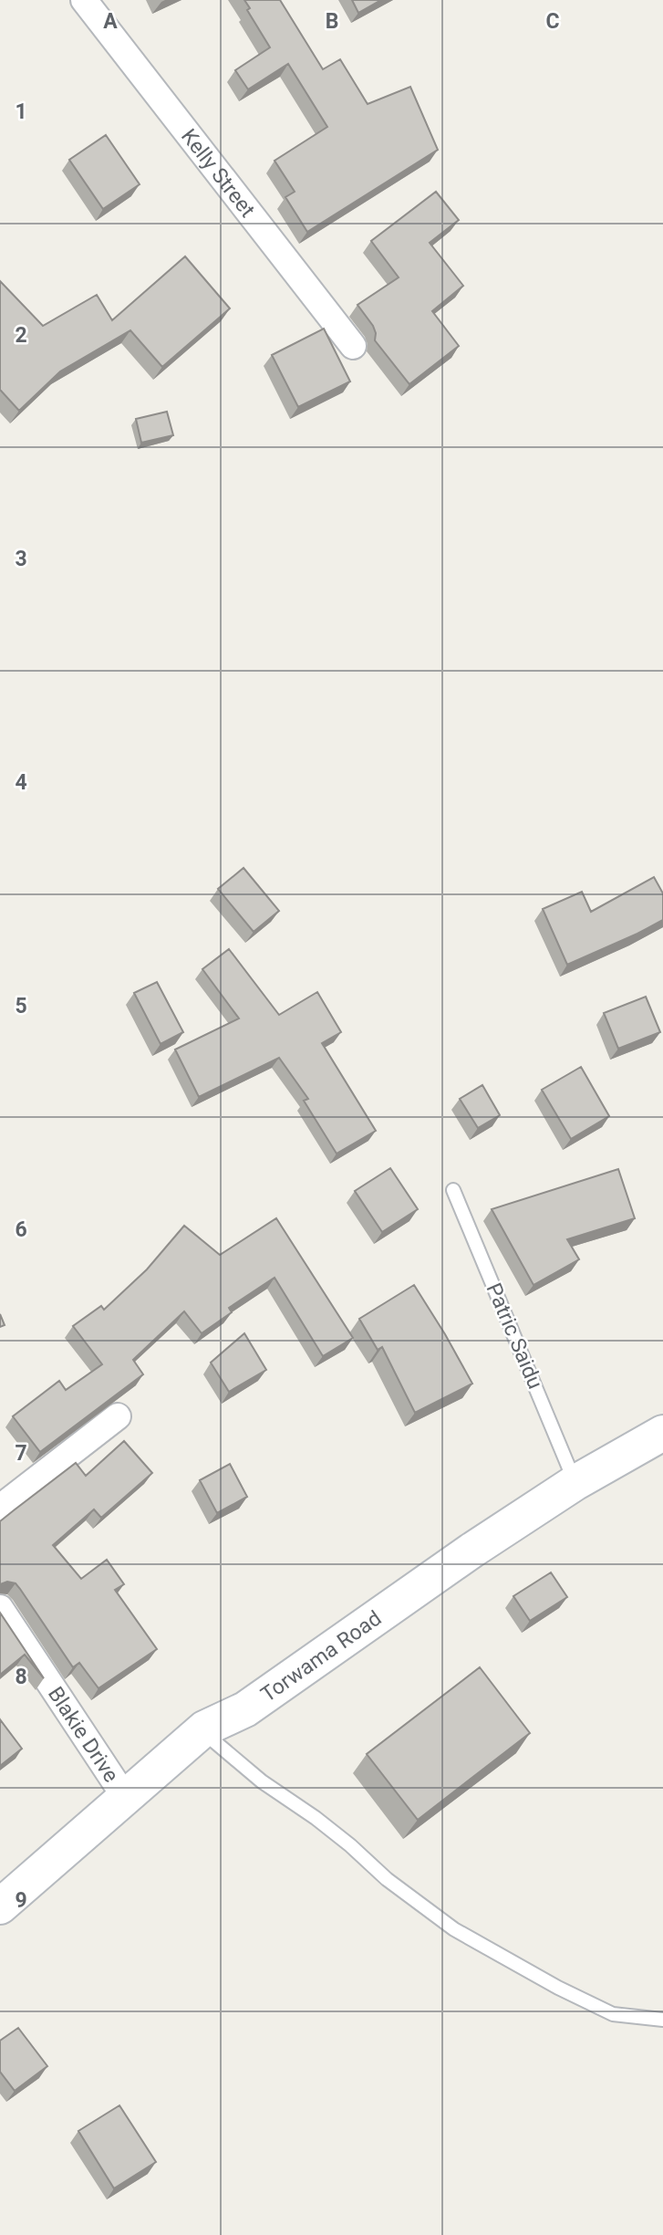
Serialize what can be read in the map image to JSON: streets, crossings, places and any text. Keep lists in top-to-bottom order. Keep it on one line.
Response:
{"streets":{"main road":["Torwama Road"],"street":["Kelly Street","Blakie Drive"],"lane":["Patric Saidu"]},"crossings":[["Patric Saidu","Torwama Road"],["Torwama Road","Blakie Drive"]],"grid":{"columns":["A","B","C"],"rows":["1","2","3","4","5","6","7","8","9"]}}
